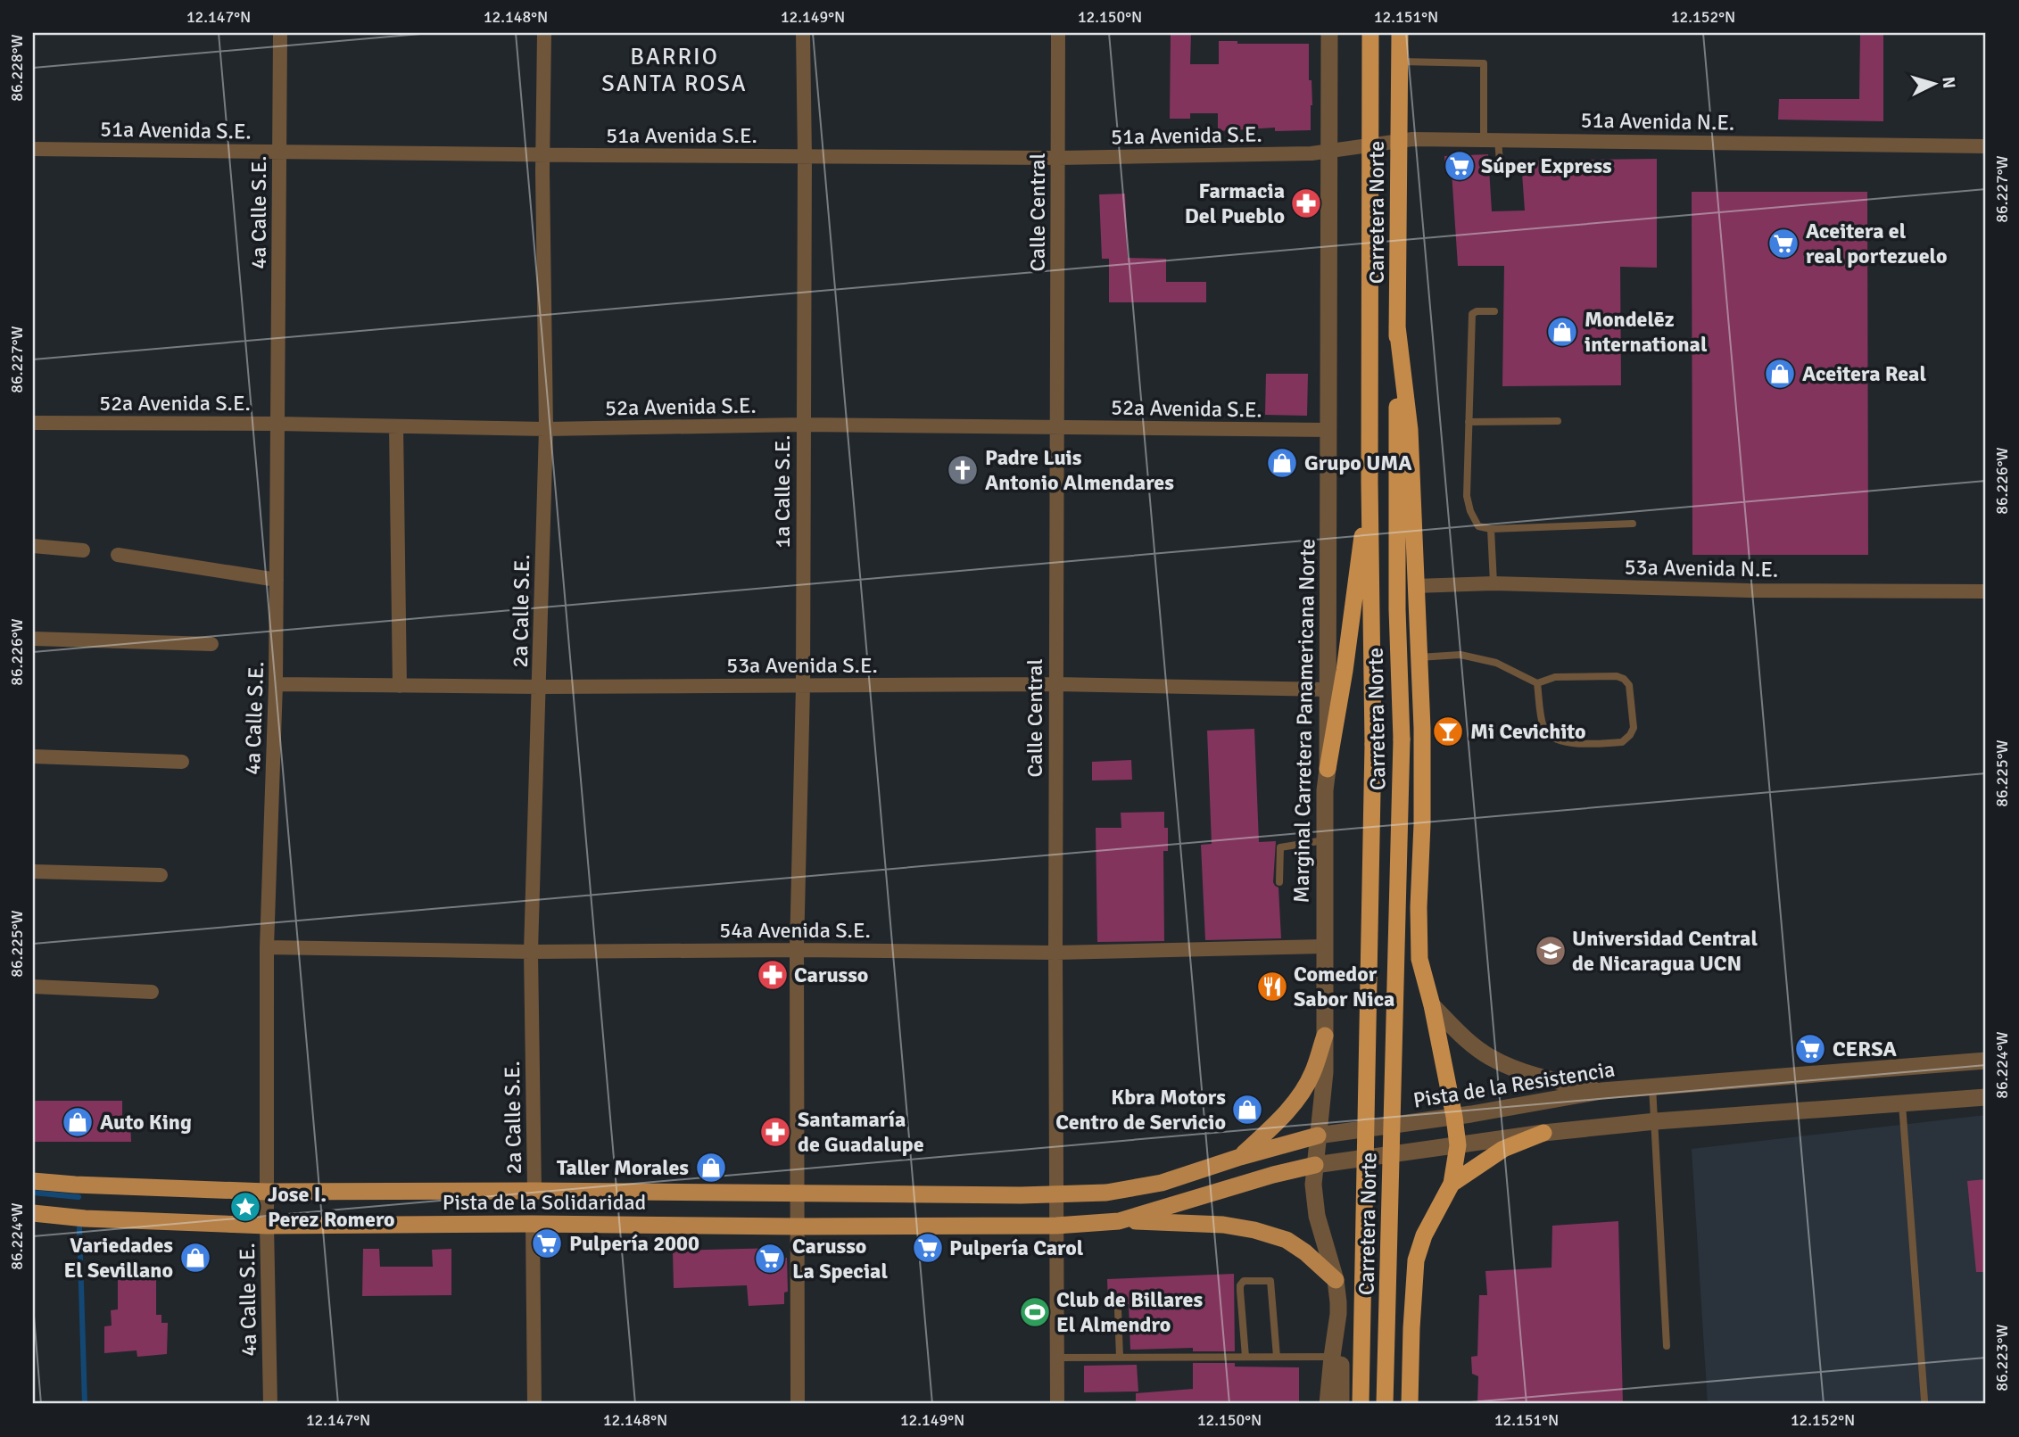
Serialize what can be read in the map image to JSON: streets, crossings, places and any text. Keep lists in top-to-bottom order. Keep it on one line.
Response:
{"streets":{"highway":["Carretera Norte"],"main road":["Pista de la Resistencia","Pista de la Solidaridad"],"street":["51a Avenida N.E.","51a Avenida S.E.","4a Calle S.E.","Calle Central","52a Avenida S.E.","1a Calle S.E.","53a Avenida N.E.","2a Calle S.E.","53a Avenida S.E.","Marginal Carretera Panamericana Norte","54a Avenida S.E."]},"crossings":[["51a Avenida N.E.","51a Avenida S.E."],["51a Avenida N.E.","Carretera Norte"],["51a Avenida N.E.","Marginal Carretera Panamericana Norte"],["51a Avenida S.E.","4a Calle S.E."],["51a Avenida S.E.","Calle Central"],["51a Avenida S.E.","1a Calle S.E."],["51a Avenida S.E.","2a Calle S.E."],["51a Avenida S.E.","Marginal Carretera Panamericana Norte"],["4a Calle S.E.","52a Avenida S.E."],["4a Calle S.E.","53a Avenida S.E."],["4a Calle S.E.","54a Avenida S.E."],["4a Calle S.E.","Pista de la Solidaridad"],["Calle Central","52a Avenida S.E."],["Calle Central","53a Avenida S.E."],["Calle Central","54a Avenida S.E."],["Calle Central","Pista de la Resistencia"],["Calle Central","Pista de la Solidaridad"],["52a Avenida S.E.","1a Calle S.E."],["52a Avenida S.E.","2a Calle S.E."],["52a Avenida S.E.","Marginal Carretera Panamericana Norte"],["1a Calle S.E.","53a Avenida S.E."],["1a Calle S.E.","54a Avenida S.E."],["2a Calle S.E.","53a Avenida S.E."],["2a Calle S.E.","54a Avenida S.E."],["2a Calle S.E.","Pista de la Solidaridad"],["53a Avenida S.E.","Marginal Carretera Panamericana Norte"],["Marginal Carretera Panamericana Norte","54a Avenida S.E."],["Marginal Carretera Panamericana Norte","Pista de la Resistencia"],["Pista de la Resistencia","Pista de la Solidaridad"]],"districts":["BARRIO SANTA ROSA"],"places":{"supermarket":["Súper Express","Aceitera el real portezuelo","CERSA","Pulpería 2000","Pulpería Carol","Carusso La Special"],"pharmacy":["Farmacia Del Pueblo","Carusso","Santamaría de Guadalupe"],"shop":["Mondelēz international","Aceitera Real","Grupo UMA","Kbra Motors Centro de Servicio","Auto King","Taller Morales","Variedades El Sevillano"],"church":["Padre Luis Antonio Almendares"],"bar":["Mi Cevichito"],"school or university":["Universidad Central de Nicaragua UCN"],"restaurant":["Comedor Sabor Nica"],"place":["Jose I. Perez Romero"],"sports":["Club de Billares El Almendro"]},"north":"right","coordinates":["12.147°N","12.148°N","12.149°N","12.150°N","12.151°N","12.152°N","86.228°W","86.227°W","86.226°W","86.225°W","86.224°W","86.223°W"]}
